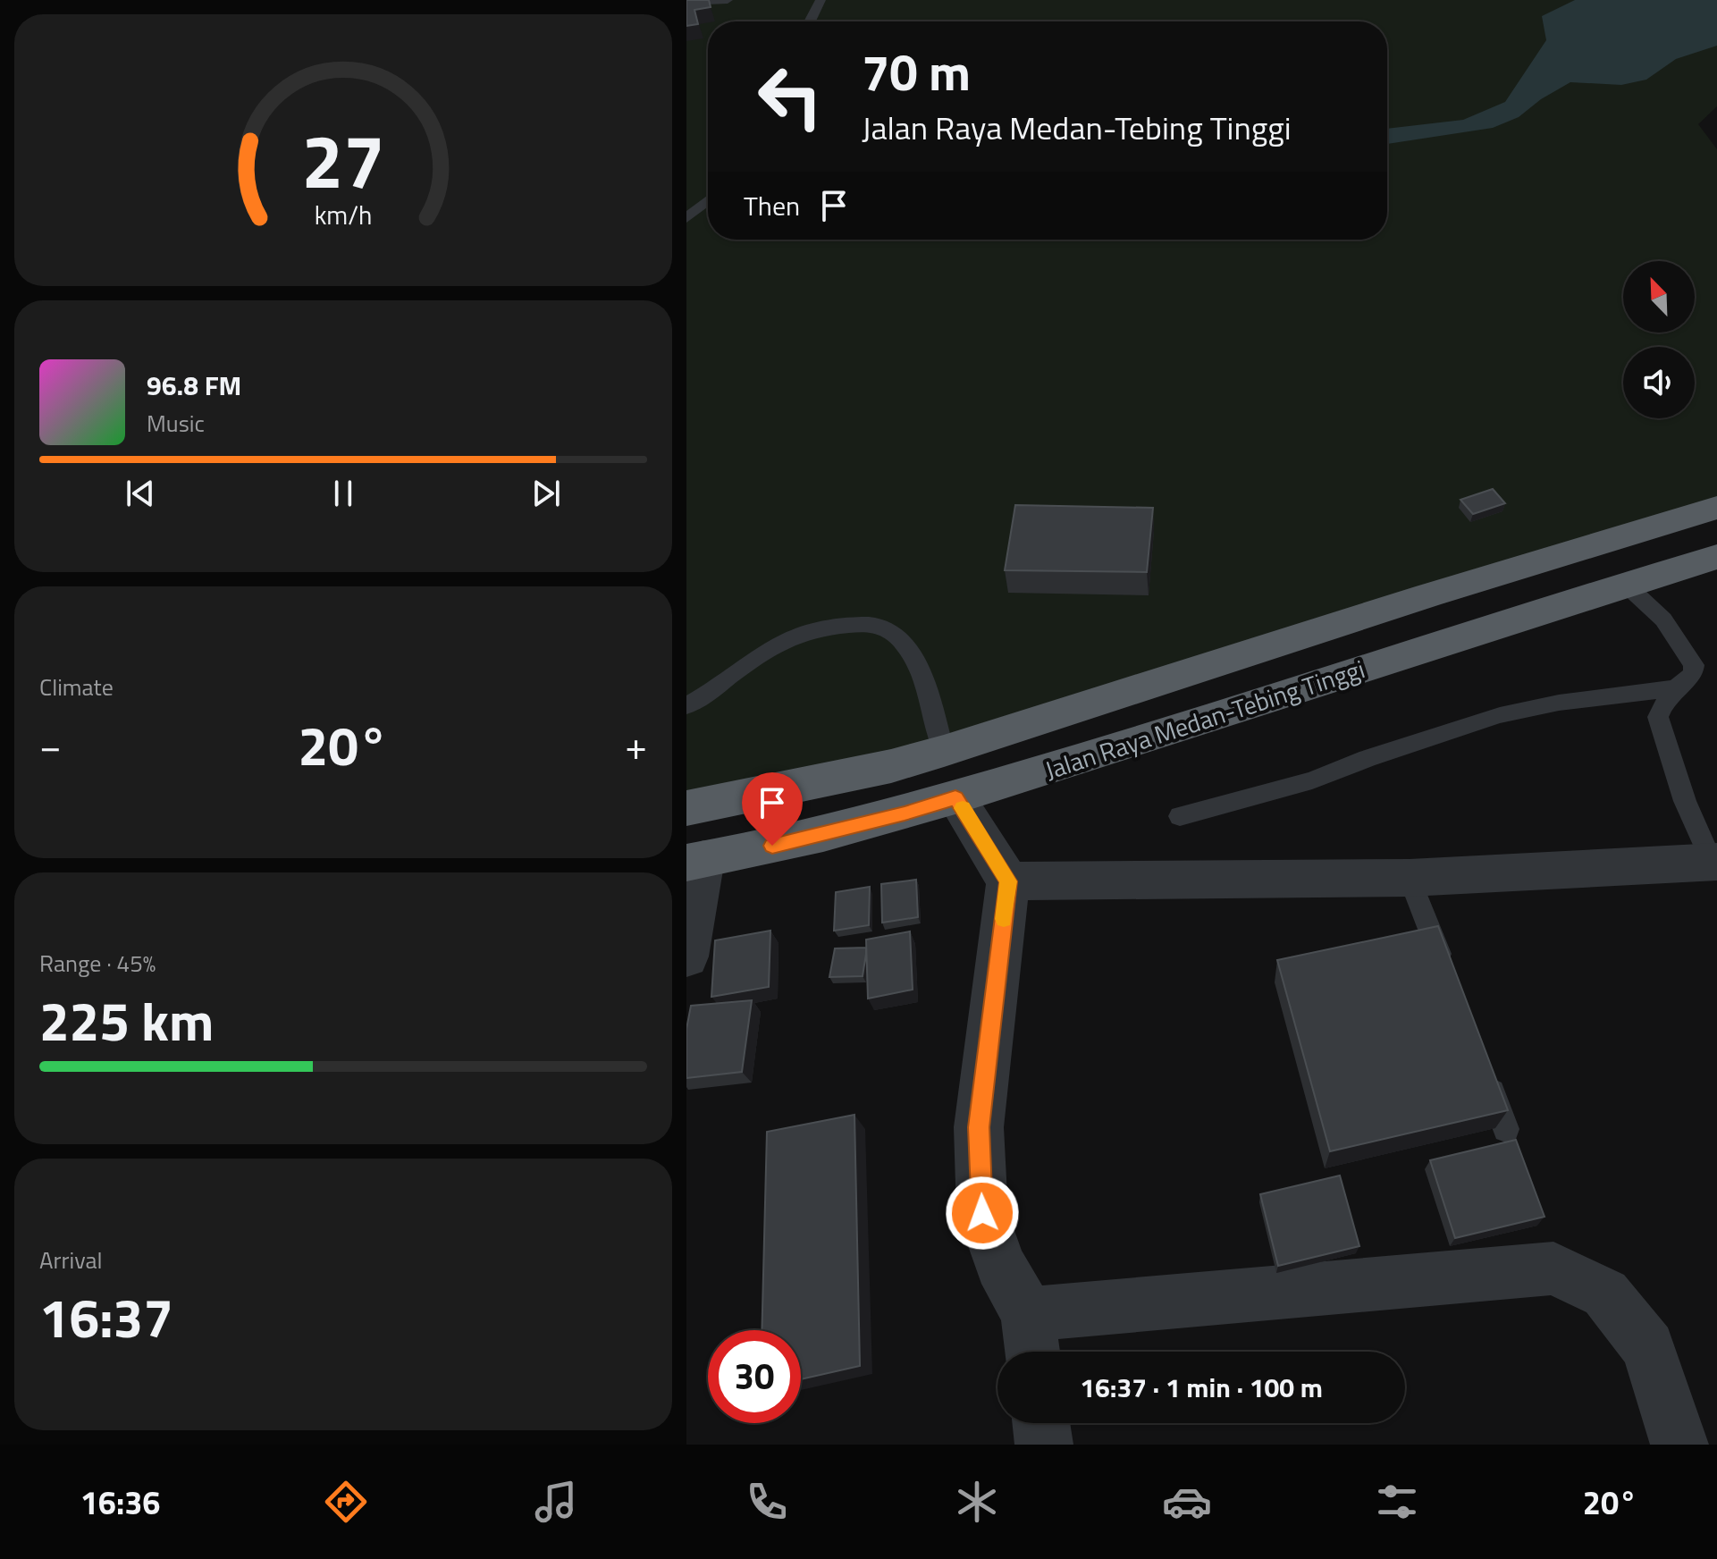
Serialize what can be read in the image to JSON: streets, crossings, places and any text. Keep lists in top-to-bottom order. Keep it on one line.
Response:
{"streets":{"highway":["Jalan Raya Medan-Tebing Tinggi"]},"north":"top left","page":{"turn":["70 m","Jalan Raya Medan-Tebing Tinggi"],"then":"Then","song":["96.8 FM","Music"],"tile":["Climate",["Range · 45%","225 km"],["Arrival","16:37"]],"heat":["−","20°","+"],"limit":"30","trip":"16:37 · 1 min · 100 m","tabs":["16:36","20°"],"gauge":["27","km/h"]}}
